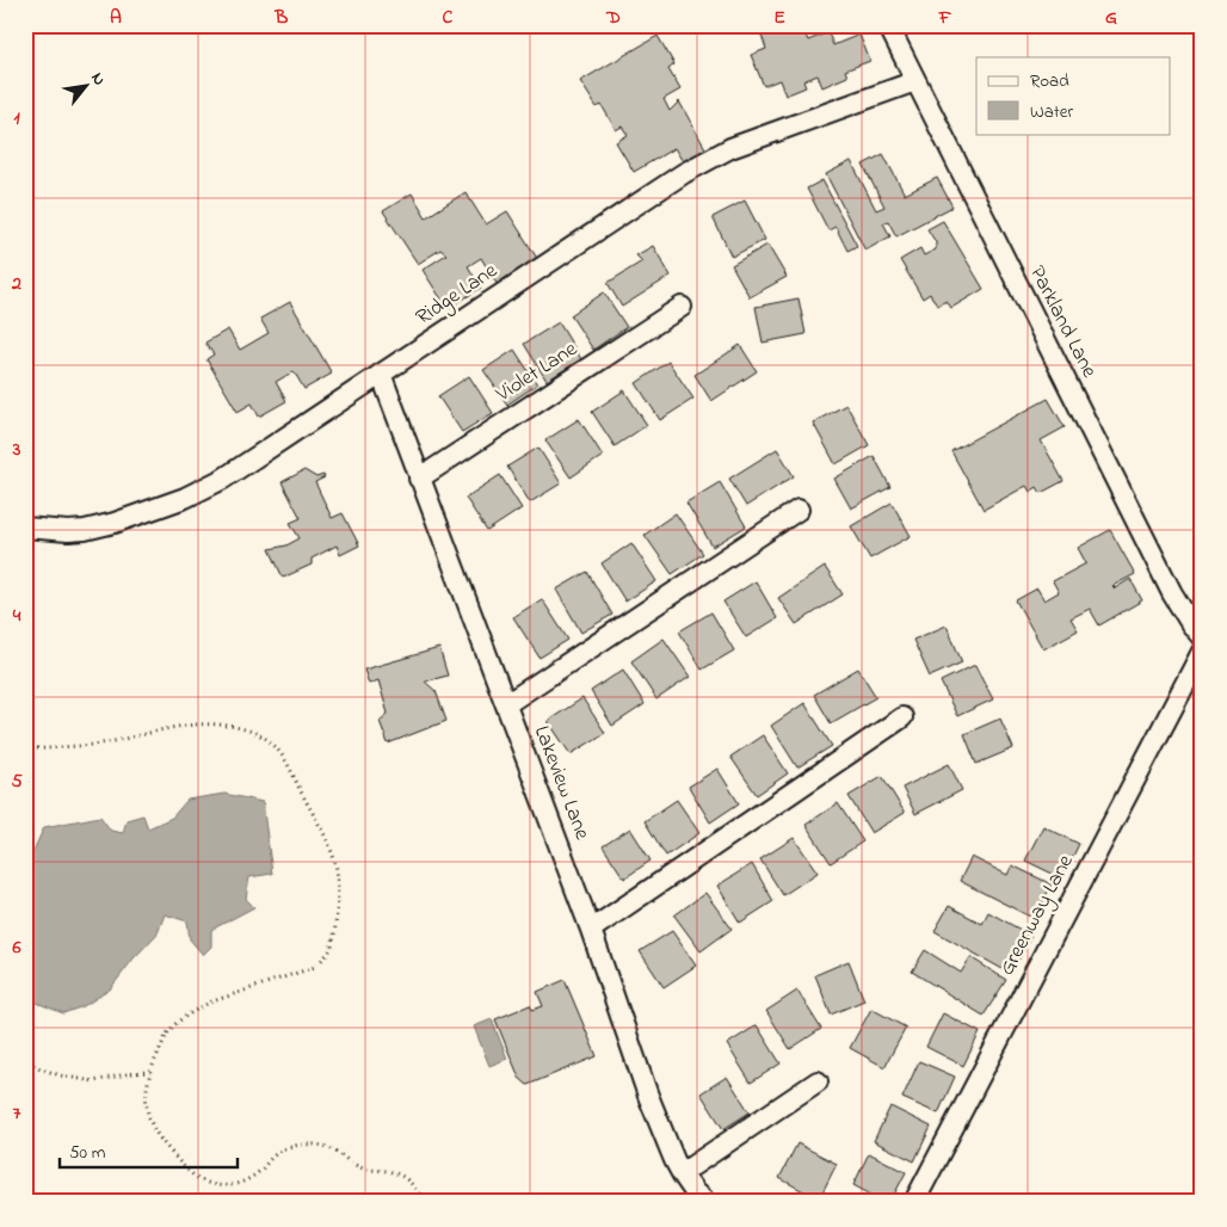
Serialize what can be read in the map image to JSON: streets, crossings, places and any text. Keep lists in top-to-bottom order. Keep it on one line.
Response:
{"streets":{"street":["Ridge Lane","Parkland Lane","Violet Lane","Lakeview Lane","Greenway Lane"]},"crossings":[["Ridge Lane","Parkland Lane"],["Ridge Lane","Lakeview Lane"],["Violet Lane","Lakeview Lane"]],"legend":["Road","Water"],"scale_bar":"50 m","north":"top right","grid":{"columns":["A","B","C","D","E","F","G"],"rows":["1","2","3","4","5","6","7"]}}
